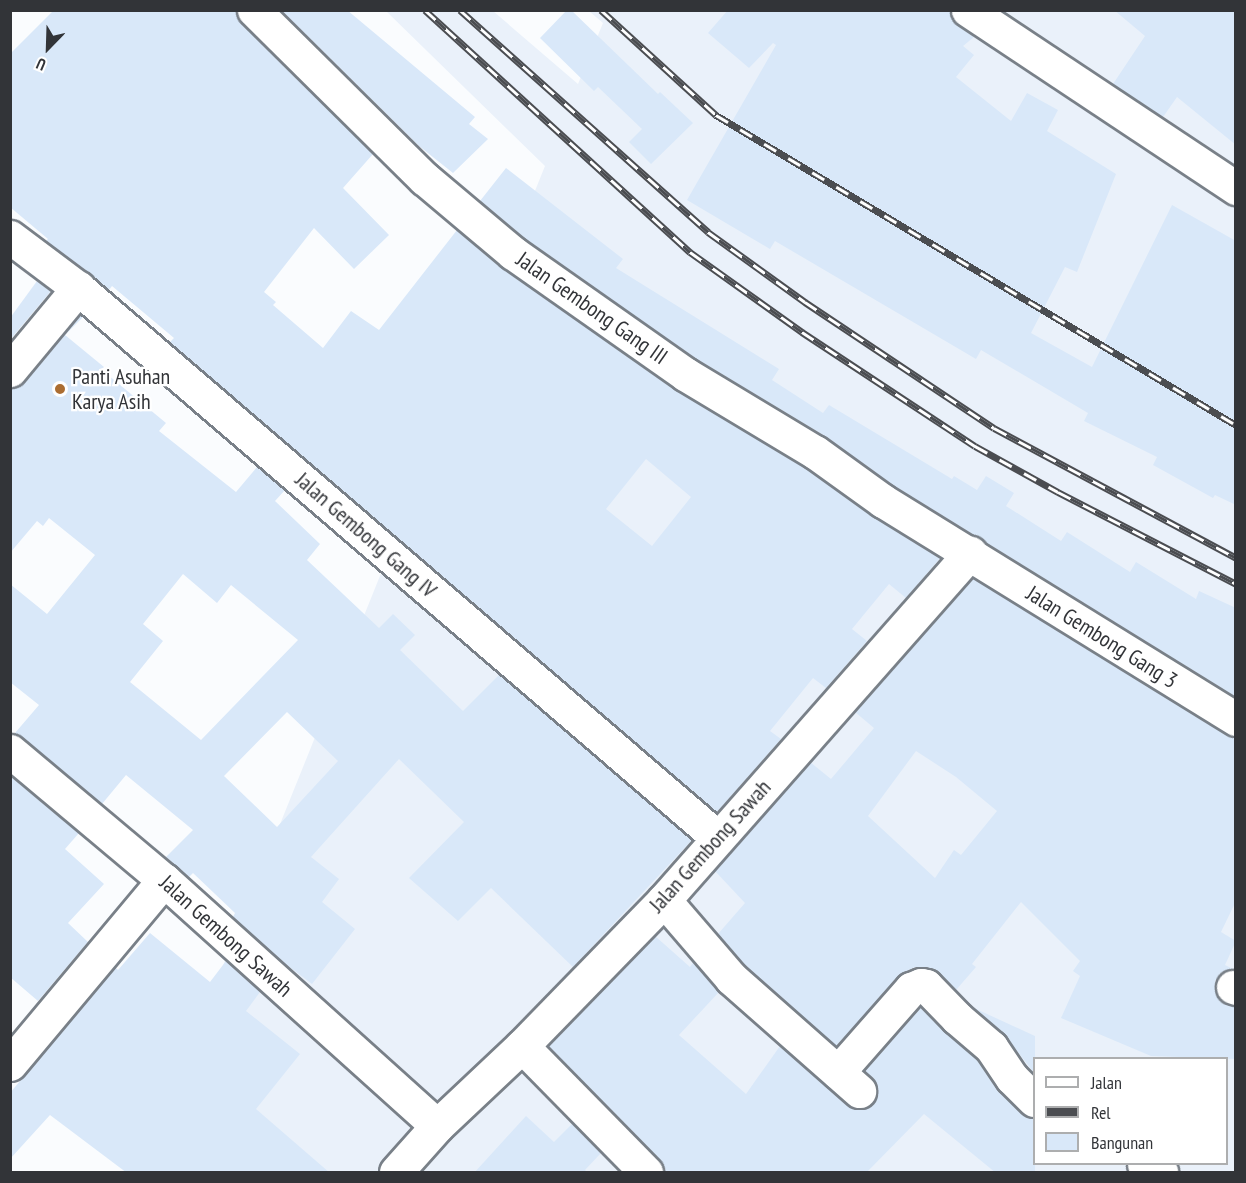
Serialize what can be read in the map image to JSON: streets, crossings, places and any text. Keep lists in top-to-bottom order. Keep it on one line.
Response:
{"streets":{"street":["Jalan Gembong Gang III","Jalan Gembong Gang IV","Jalan Gembong Gang 3","Jalan Gembong Sawah"]},"crossings":[["Jalan Gembong Gang III","Jalan Gembong Gang 3"],["Jalan Gembong Gang III","Jalan Gembong Sawah"],["Jalan Gembong Gang IV","Jalan Gembong Sawah"],["Jalan Gembong Gang 3","Jalan Gembong Sawah"]],"places":["Panti Asuhan Karya Asih"],"legend":["Jalan","Rel","Bangunan"],"north":"bottom left"}
